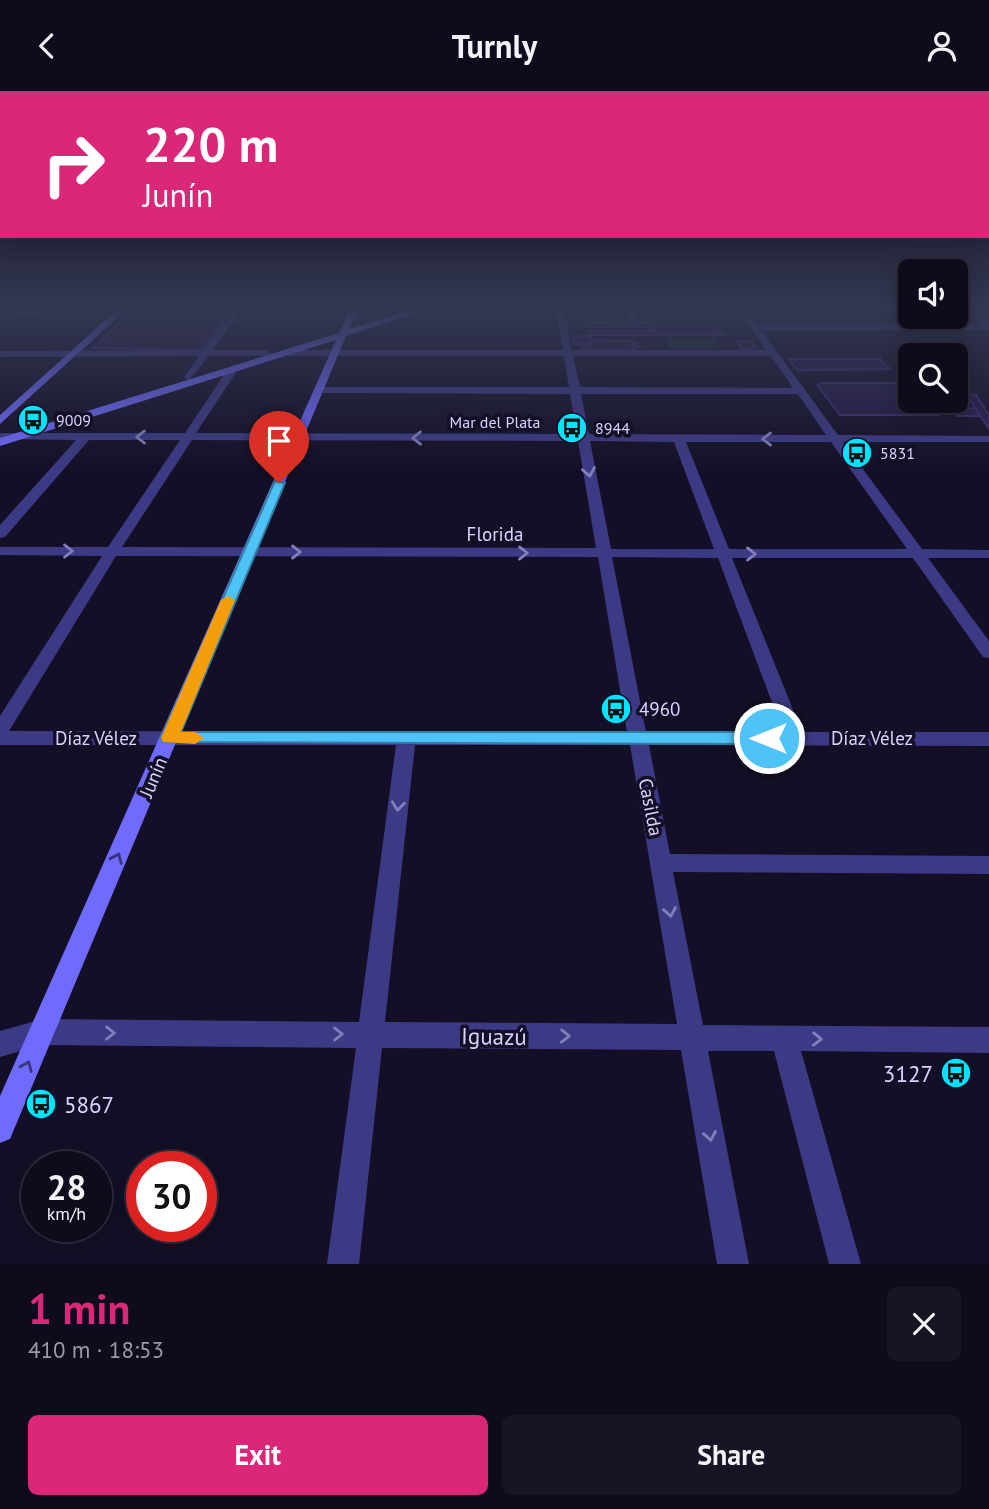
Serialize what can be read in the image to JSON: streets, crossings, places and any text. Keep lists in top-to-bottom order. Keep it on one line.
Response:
{"streets":{"main road":["Junín"],"street":["Mar del Plata","Florida","Díaz Vélez","Casilda","Iguazú"]},"crossings":[["Mar del Plata","Junín"],["Mar del Plata","Casilda"],["Florida","Junín"],["Florida","Casilda"],["Díaz Vélez","Junín"],["Díaz Vélez","Casilda"],["Junín","Iguazú"],["Casilda","Iguazú"]],"one_way":["Florida","Junín","Iguazú"],"places":{"bus stop":["9009","8944","5831","4960","3127","5867"]},"page":{"header":"Turnly","turn":["220 m","Junín"],"speed":"28 km/h","limit":"30","heading":["1 min","410 m · 18:53"],"buttons":["Exit","Share"]}}
